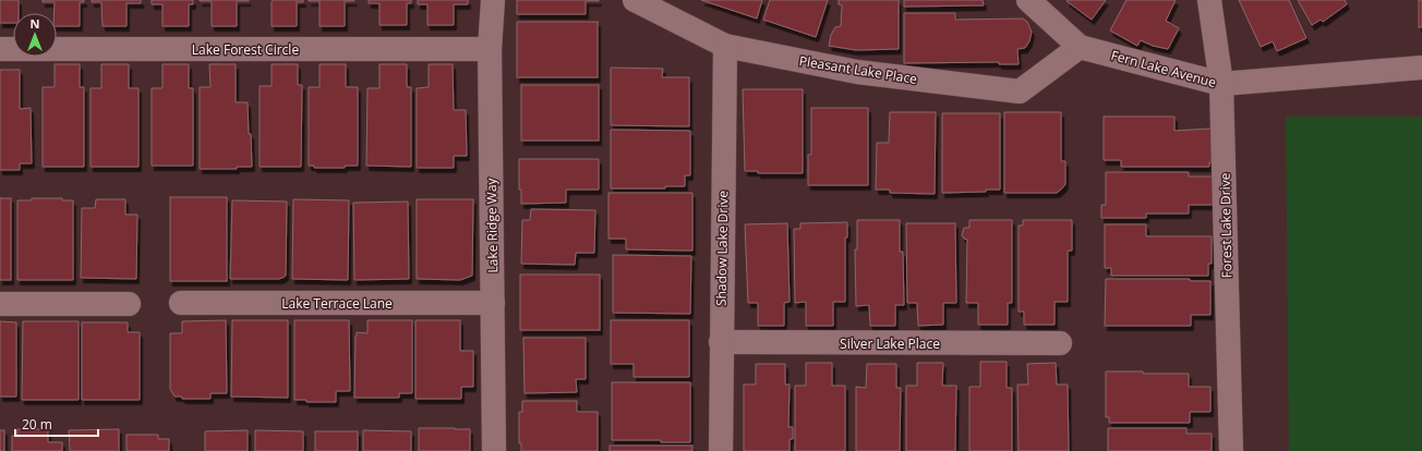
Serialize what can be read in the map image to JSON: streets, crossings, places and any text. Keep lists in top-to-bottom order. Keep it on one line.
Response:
{"streets":{"street":["Lake Forest Circle","Fern Lake Avenue","Pleasant Lake Place","Lake Ridge Way","Forest Lake Drive","Shadow Lake Drive","Lake Terrace Lane","Silver Lake Place"]},"crossings":[["Lake Forest Circle","Lake Ridge Way"],["Fern Lake Avenue","Pleasant Lake Place"],["Fern Lake Avenue","Forest Lake Drive"],["Pleasant Lake Place","Shadow Lake Drive"],["Lake Ridge Way","Lake Terrace Lane"],["Shadow Lake Drive","Silver Lake Place"]],"scale_bar":"20 m","north":"top"}
